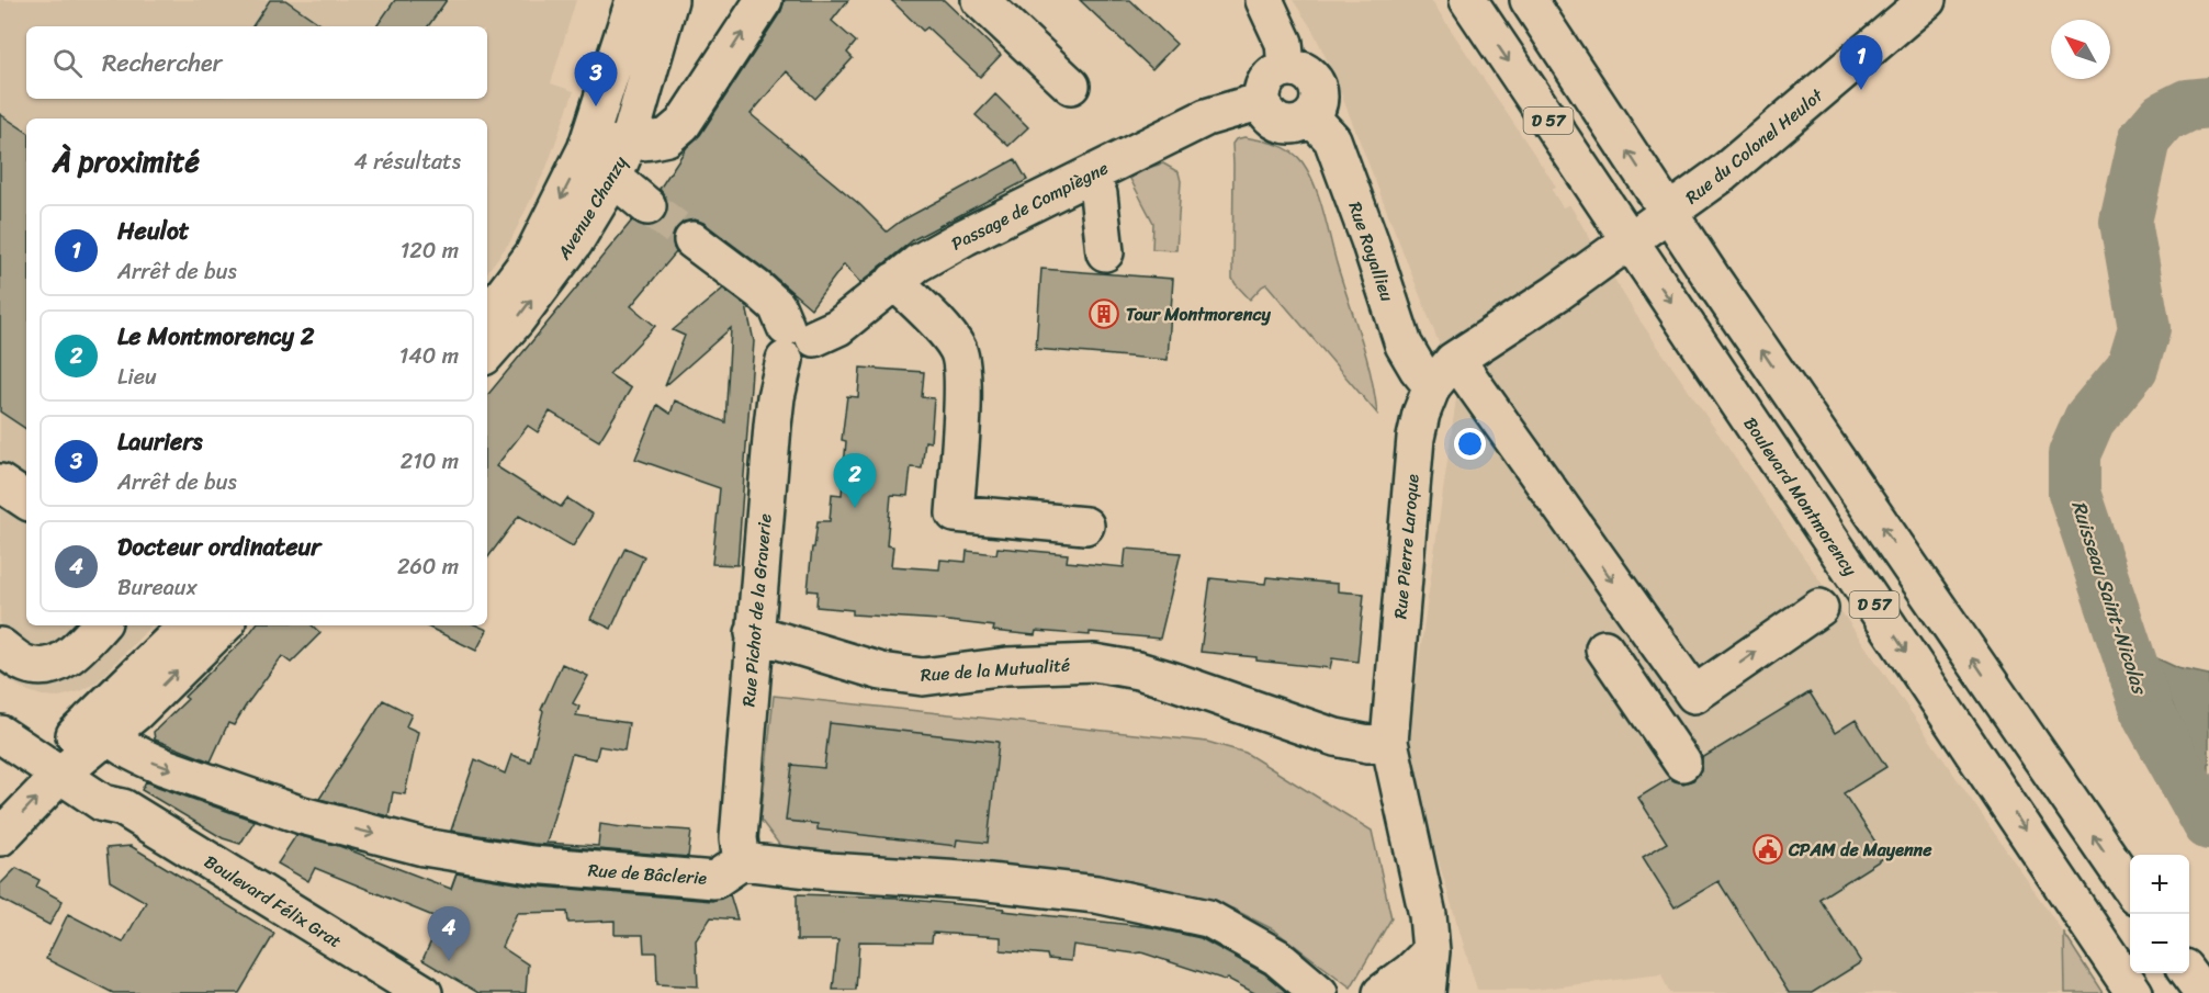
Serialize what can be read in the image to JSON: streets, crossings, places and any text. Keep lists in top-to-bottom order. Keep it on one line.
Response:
{"streets":{"street":["D 57","Rue du Colonel Heulot","Passage de Compiègne","Avenue Chanzy","Rue Royallieu","Boulevard Montmorency","Rue Pierre Laroque","Rue Pichot de la Graverie","Rue de la Mutualité","Rue de Bâclerie","Boulevard Félix Grat"]},"crossings":[["D 57","Rue du Colonel Heulot"],["Rue du Colonel Heulot","Boulevard Montmorency"],["Rue du Colonel Heulot","Rue Pierre Laroque"],["Passage de Compiègne","Rue Royallieu"],["Passage de Compiègne","Rue Pichot de la Graverie"],["Rue Royallieu","Rue Pierre Laroque"],["Boulevard Montmorency","Rue Pierre Laroque"],["Rue Pierre Laroque","Rue de la Mutualité"],["Rue Pichot de la Graverie","Rue de la Mutualité"],["Rue Pichot de la Graverie","Rue de Bâclerie"],["Rue de Bâclerie","Boulevard Félix Grat"]],"one_way":["Rue de Bâclerie"],"water":["Ruisseau Saint-Nicolas"],"places":{"building":["Tour Montmorency"],"public building":["CPAM de Mayenne"]},"north":"top left","page":{"search":"Rechercher","pins":["1","3","2","4"],"heading":["À proximité","4 résultats"],"list":[{"mark":"1","name":"Heulot","note":"Arrêt de bus","value":"120 m"},{"mark":"2","name":"Le Montmorency 2","note":"Lieu","value":"140 m"},{"mark":"3","name":"Lauriers","note":"Arrêt de bus","value":"210 m"},{"mark":"4","name":"Docteur ordinateur","note":"Bureaux","value":"260 m"}],"map_buttons":["+","−"]}}
